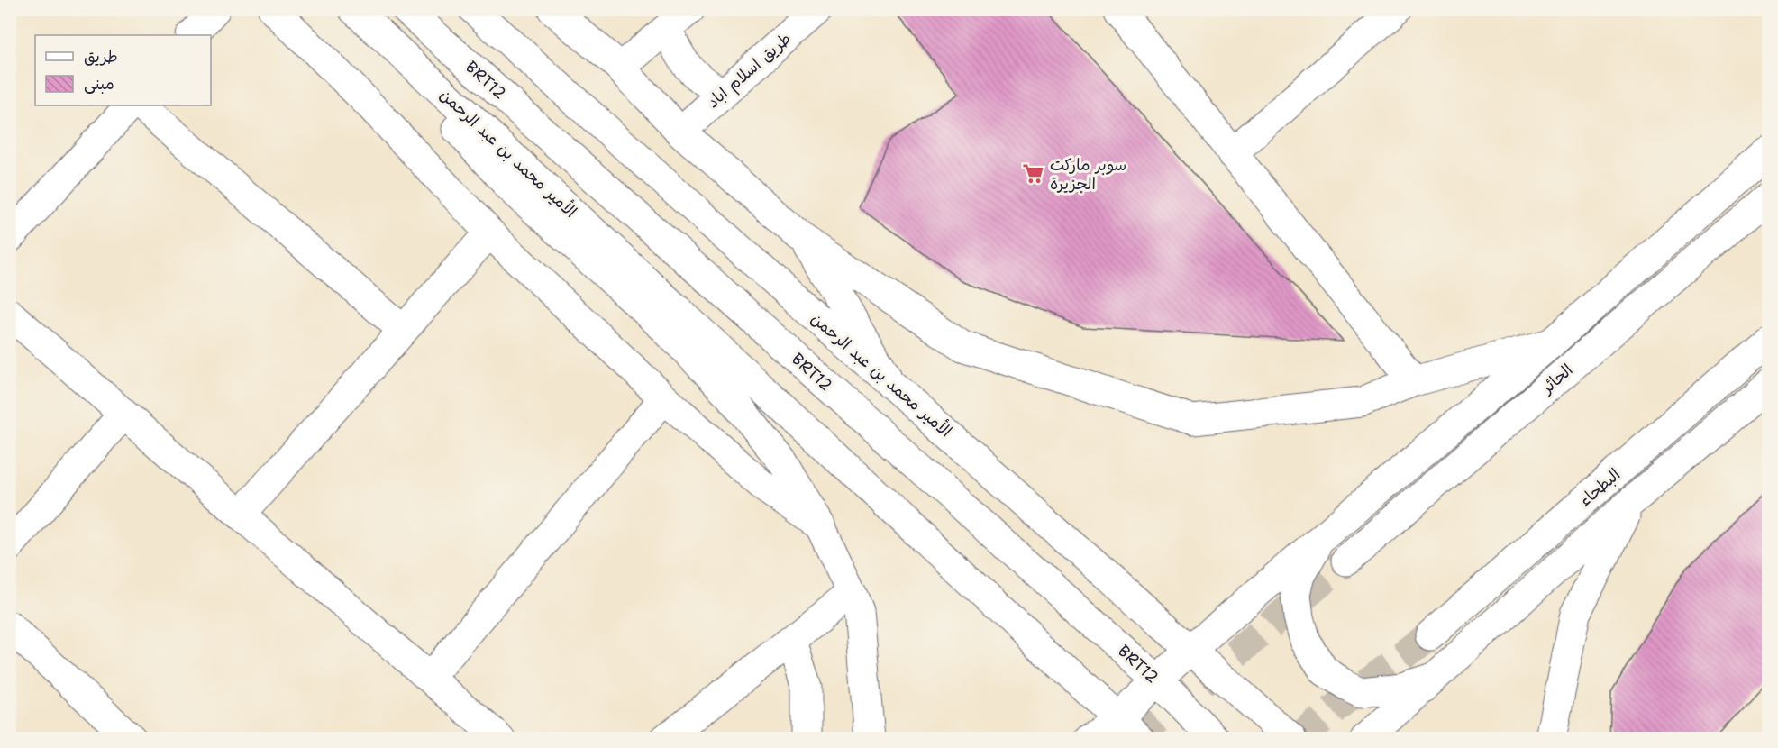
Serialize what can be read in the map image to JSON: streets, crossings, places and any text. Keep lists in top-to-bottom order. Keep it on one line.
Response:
{"streets":{"main road":["طريق اسلام اباد","BRT12","الأمير محمد بن عبد الرحمن","الحائر","البطحاء"]},"places":{"supermarket":["سوبر ماركت الجزيرة"]},"legend":["طريق","مبنى"]}
